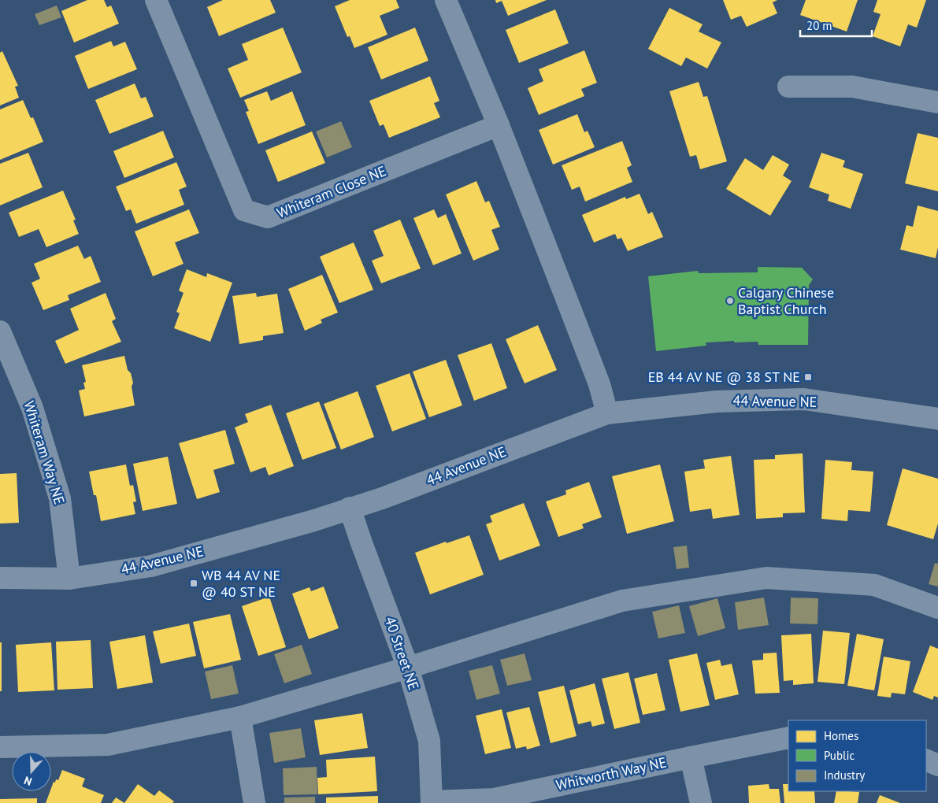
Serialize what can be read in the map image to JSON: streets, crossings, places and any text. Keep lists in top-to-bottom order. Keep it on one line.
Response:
{"streets":{"street":["Whiteram Close NE","44 Avenue NE","Whiteram Way NE","40 Street NE","Whitworth Way NE"]},"crossings":[["44 Avenue NE","Whiteram Way NE"],["44 Avenue NE","40 Street NE"],["40 Street NE","Whitworth Way NE"]],"places":{"other":["Calgary Chinese Baptist Church"],"transit":["EB 44 AV NE @ 38 ST NE","WB 44 AV NE @ 40 ST NE"]},"legend":["Homes","Public","Industry"],"scale_bar":"20 m","north":"bottom"}
